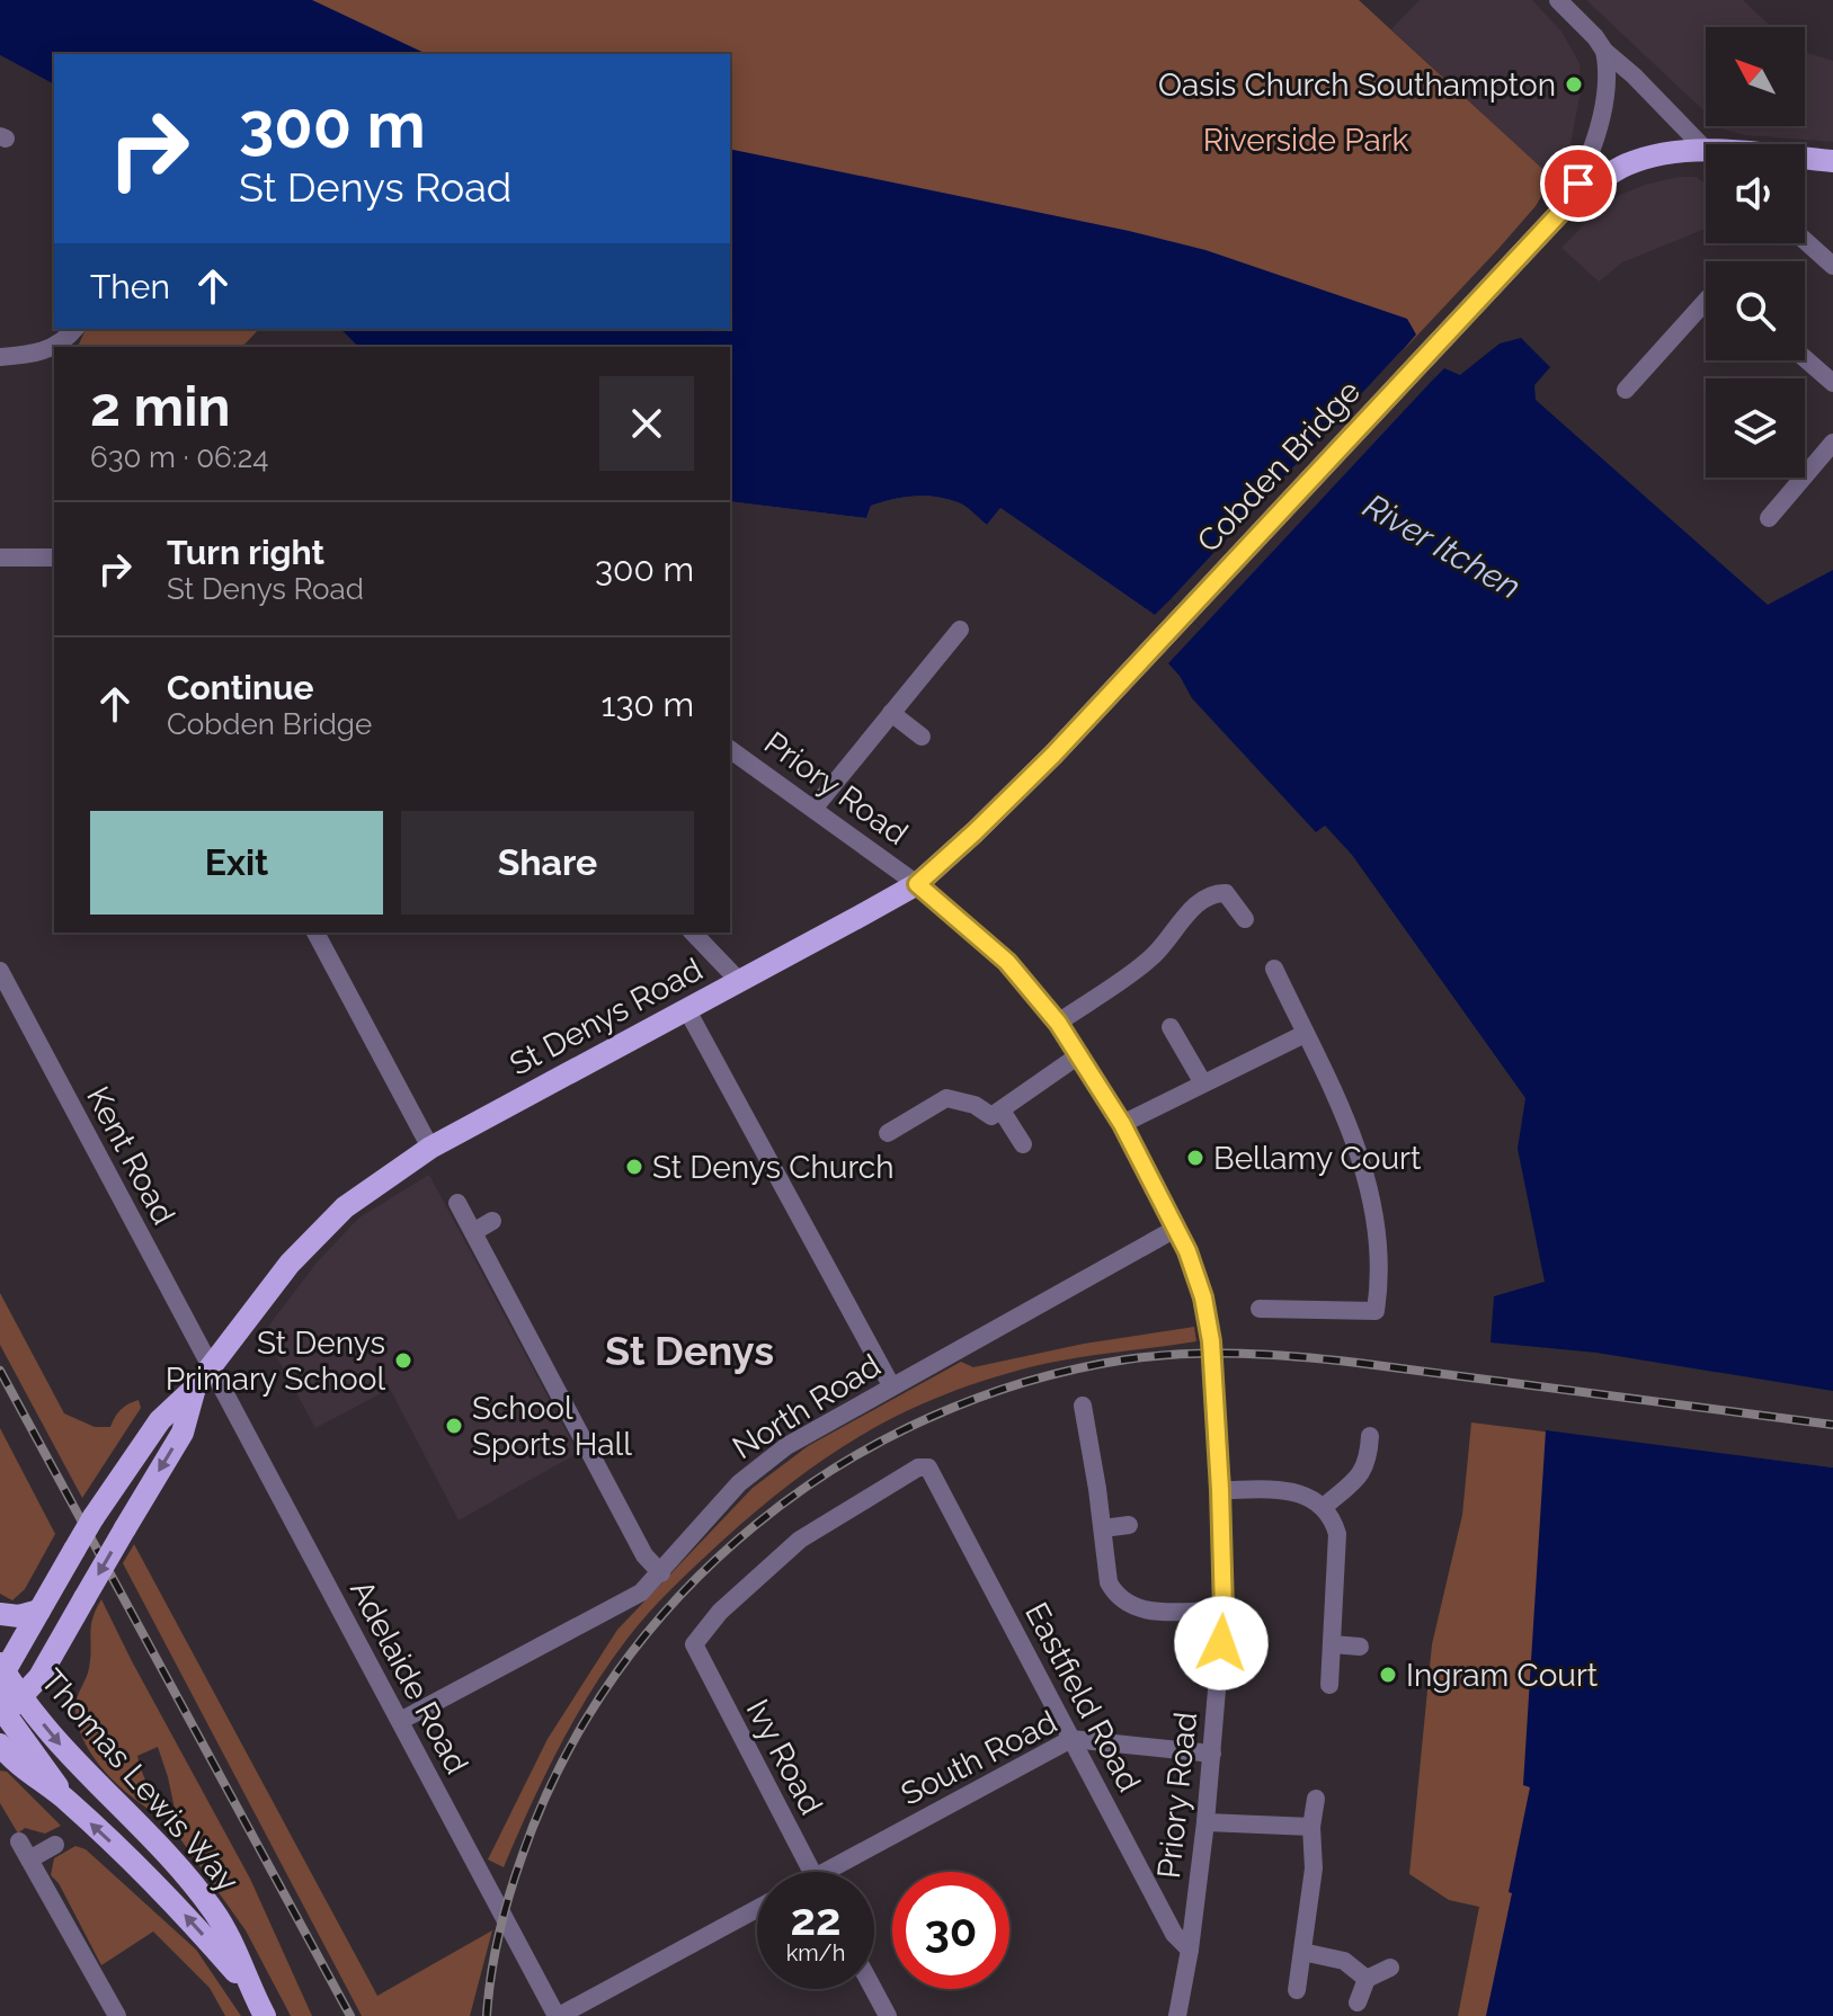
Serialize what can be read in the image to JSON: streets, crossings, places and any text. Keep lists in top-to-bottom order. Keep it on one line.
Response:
{"streets":{"main road":["Cobden Bridge","St Denys Road","Thomas Lewis Way"],"street":["Priory Road","Kent Road","North Road","Adelaide Road","Eastfield Road","Ivy Road","South Road"]},"crossings":[["Cobden Bridge","St Denys Road"],["Priory Road","St Denys Road"],["Priory Road","North Road"],["Priory Road","Eastfield Road"],["Priory Road","South Road"],["St Denys Road","Kent Road"],["St Denys Road","Adelaide Road"],["St Denys Road","Thomas Lewis Way"],["Kent Road","Adelaide Road"],["North Road","Adelaide Road"],["Eastfield Road","Ivy Road"],["Eastfield Road","South Road"]],"districts":["St Denys"],"water":["River Itchen"],"parks":["Riverside Park"],"places":["Oasis Church Southampton","Bellamy Court","St Denys Church","St Denys Primary School","School Sports Hall","Ingram Court"],"north":"top left","page":{"turn":["300 m","St Denys Road"],"then":"Then","heading":["2 min","630 m · 06:24"],"list":[{"name":"Turn right","note":"St Denys Road","value":"300 m"},{"name":"Continue","note":"Cobden Bridge","value":"130 m"}],"buttons":["Exit","Share"],"speed":"22 km/h","limit":"30"}}
